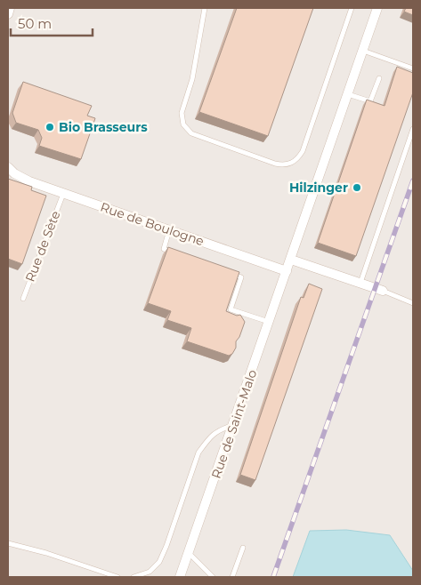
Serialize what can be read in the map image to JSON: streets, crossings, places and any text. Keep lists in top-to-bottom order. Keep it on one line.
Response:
{"streets":{"street":["Rue de Boulogne","Rue de Saint-Malo"],"lane":["Rue de Sète"]},"crossings":[["Rue de Boulogne","Rue de Sète"],["Rue de Boulogne","Rue de Saint-Malo"]],"places":["Bio Brasseurs","Hilzinger"],"scale_bar":"50 m"}
